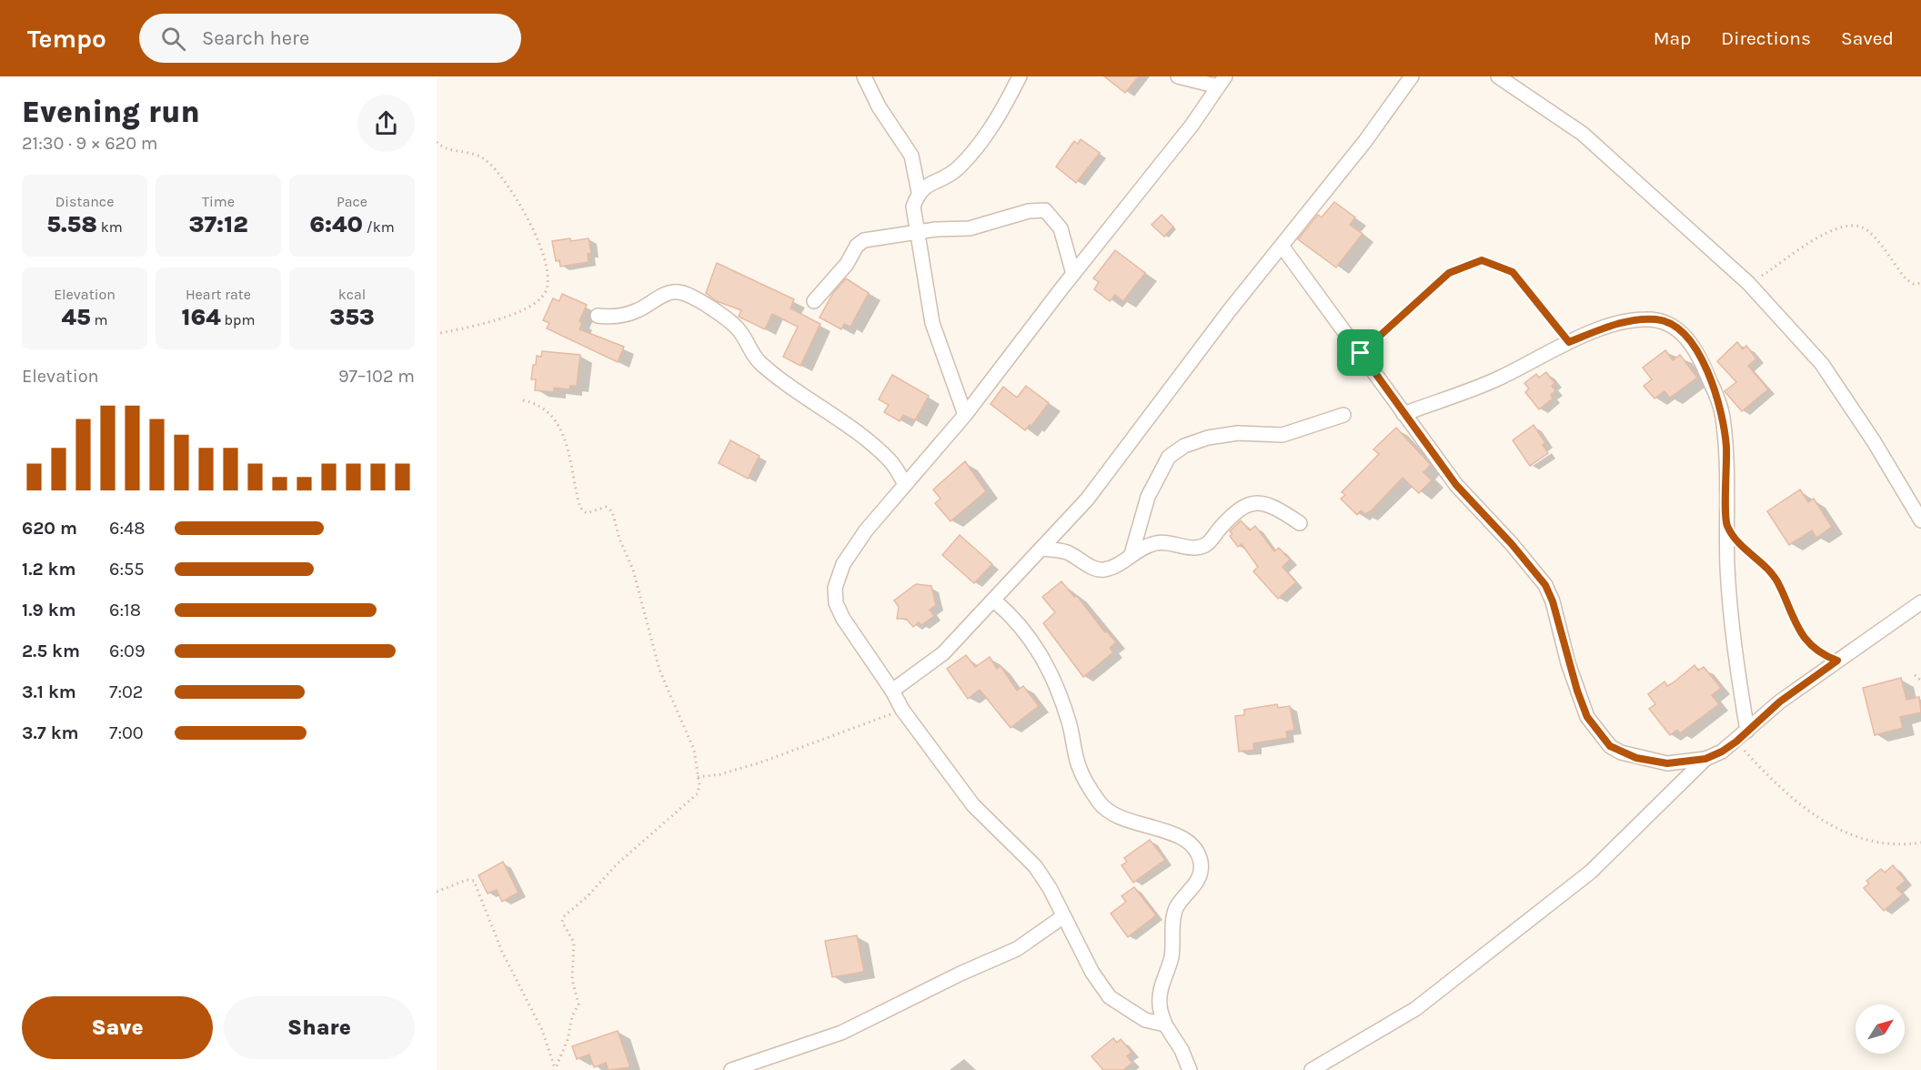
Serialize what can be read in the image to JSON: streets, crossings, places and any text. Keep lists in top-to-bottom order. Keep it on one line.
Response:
{"north":"top right","page":{"header":"Tempo","search":"Search here","nav":["Map","Directions","Saved"],"heading":["Evening run","21:30 · 9 × 620 m"],"stats":[["Distance","5.58 km"],["Time","37:12"],["Pace","6:40 /km"],["Elevation","45 m"],["Heart rate","164 bpm"],["kcal","353"]],"chart":["Elevation","97–102 m"],"list":[{"name":"620 m","note":"6:48"},{"name":"1.2 km","note":"6:55"},{"name":"1.9 km","note":"6:18"},{"name":"2.5 km","note":"6:09"},{"name":"3.1 km","note":"7:02"},{"name":"3.7 km","note":"7:00"}],"buttons":["Save","Share"]}}
